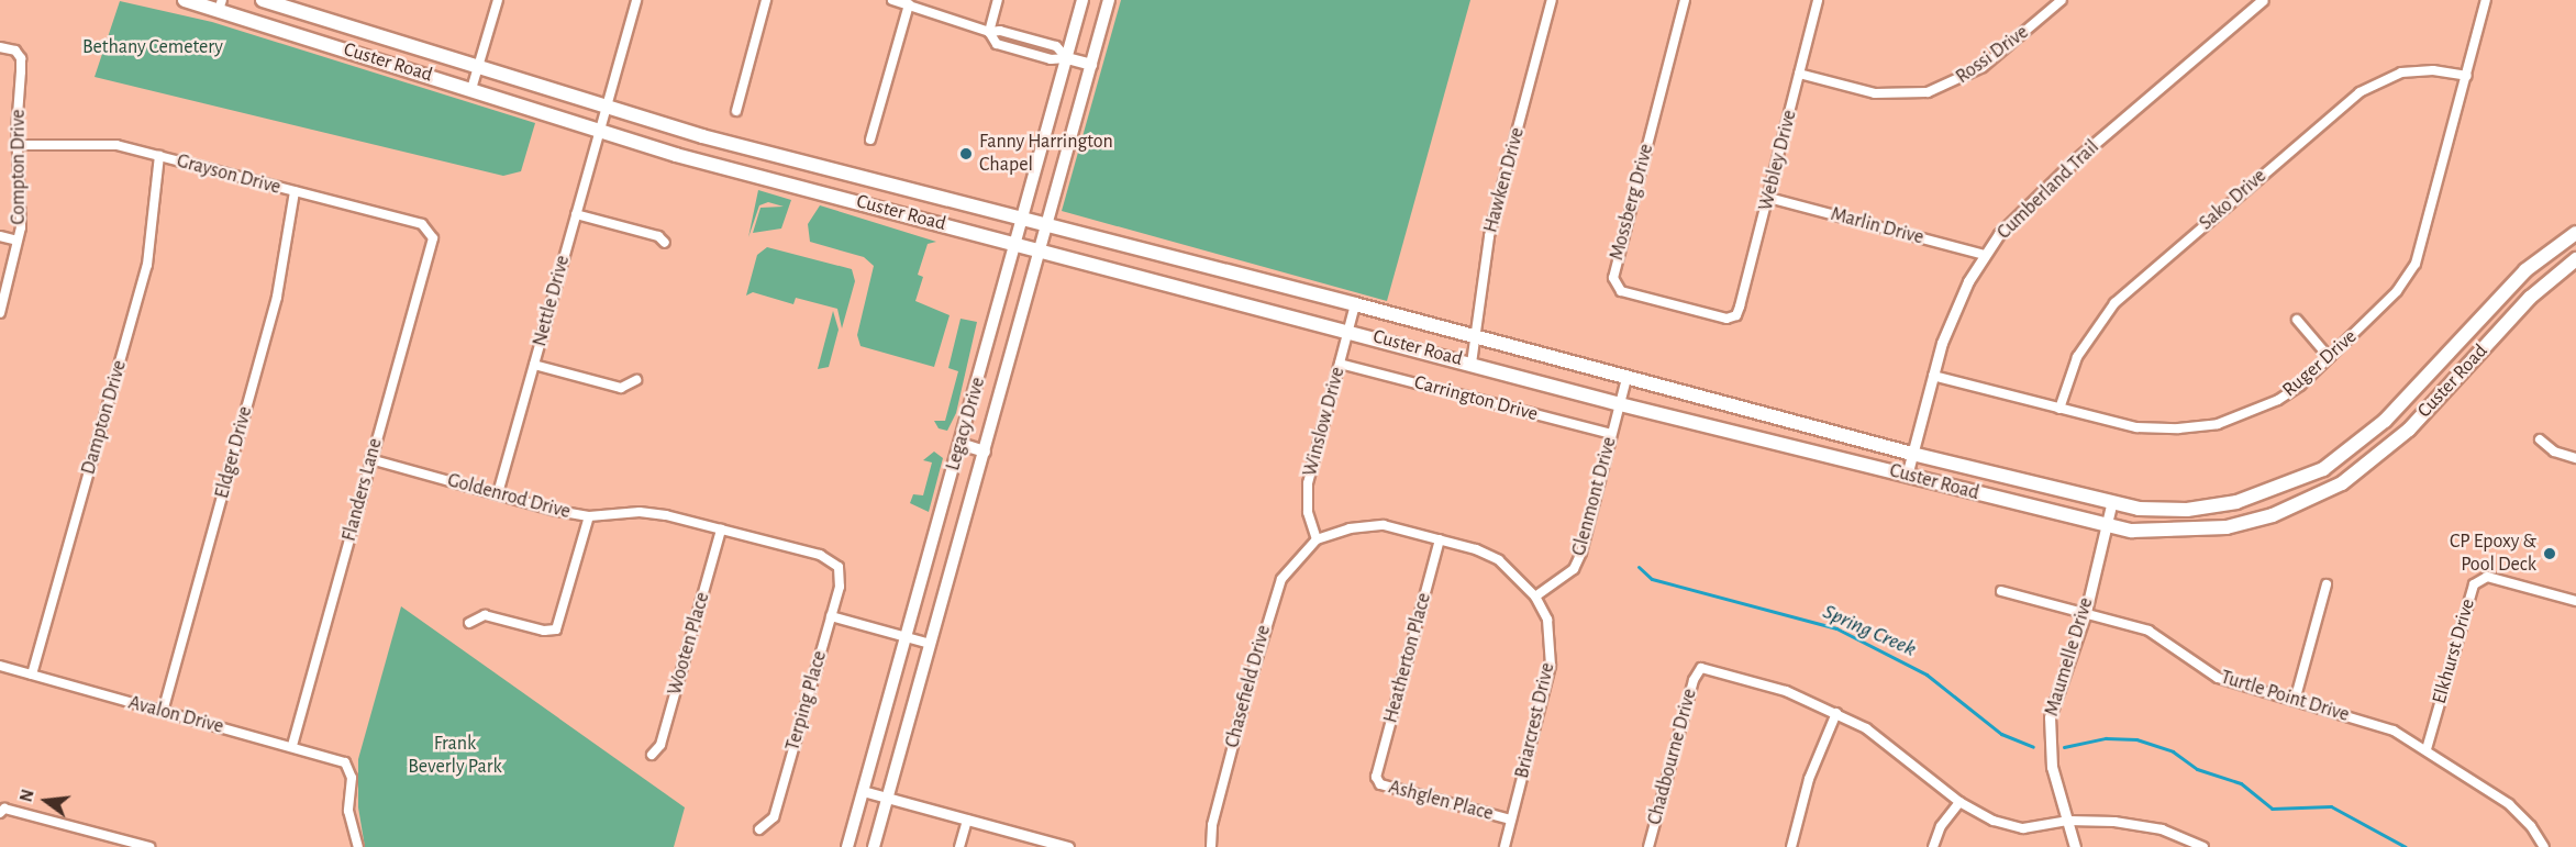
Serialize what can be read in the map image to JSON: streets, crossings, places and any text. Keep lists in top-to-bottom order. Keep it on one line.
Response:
{"streets":{"main road":["Custer Road","Legacy Drive"],"street":["Rossi Drive","Webley Drive","Compton Drive","Grayson Drive","Hawken Drive","Cumberland Trail","Sako Drive","Mossberg Drive","Marlin Drive","Nettle Drive","Ruger Drive","Carrington Drive","Dampton Drive","Winslow Drive","Eldger Drive","Flanders Lane","Goldenrod Drive","Glenmont Drive","Wooten Place","Elkhurst Drive","Maumelle Drive","Heatherton Place","Chasefield Drive","Turtle Point Drive","Terping Place","Avalon Drive","Briarcrest Drive","Chadbourne Drive","Ashglen Place"]},"crossings":[["Rossi Drive","Webley Drive"],["Custer Road","Hawken Drive"],["Custer Road","Cumberland Trail"],["Custer Road","Nettle Drive"],["Custer Road","Winslow Drive"],["Custer Road","Legacy Drive"],["Custer Road","Glenmont Drive"],["Custer Road","Maumelle Drive"],["Webley Drive","Mossberg Drive"],["Webley Drive","Marlin Drive"],["Compton Drive","Grayson Drive"],["Grayson Drive","Dampton Drive"],["Grayson Drive","Eldger Drive"],["Grayson Drive","Flanders Lane"],["Cumberland Trail","Marlin Drive"],["Cumberland Trail","Ruger Drive"],["Sako Drive","Ruger Drive"],["Nettle Drive","Goldenrod Drive"],["Carrington Drive","Winslow Drive"],["Carrington Drive","Glenmont Drive"],["Dampton Drive","Avalon Drive"],["Winslow Drive","Chasefield Drive"],["Eldger Drive","Avalon Drive"],["Flanders Lane","Goldenrod Drive"],["Flanders Lane","Avalon Drive"],["Goldenrod Drive","Wooten Place"],["Goldenrod Drive","Terping Place"],["Glenmont Drive","Briarcrest Drive"],["Elkhurst Drive","Turtle Point Drive"],["Maumelle Drive","Turtle Point Drive"],["Heatherton Place","Ashglen Place"],["Briarcrest Drive","Ashglen Place"]],"water":["Spring Creek"],"parks":["Bethany Cemetery","Frank Beverly Park"],"places":["Fanny Harrington Chapel","CP Epoxy & Pool Deck"],"north":"left"}
